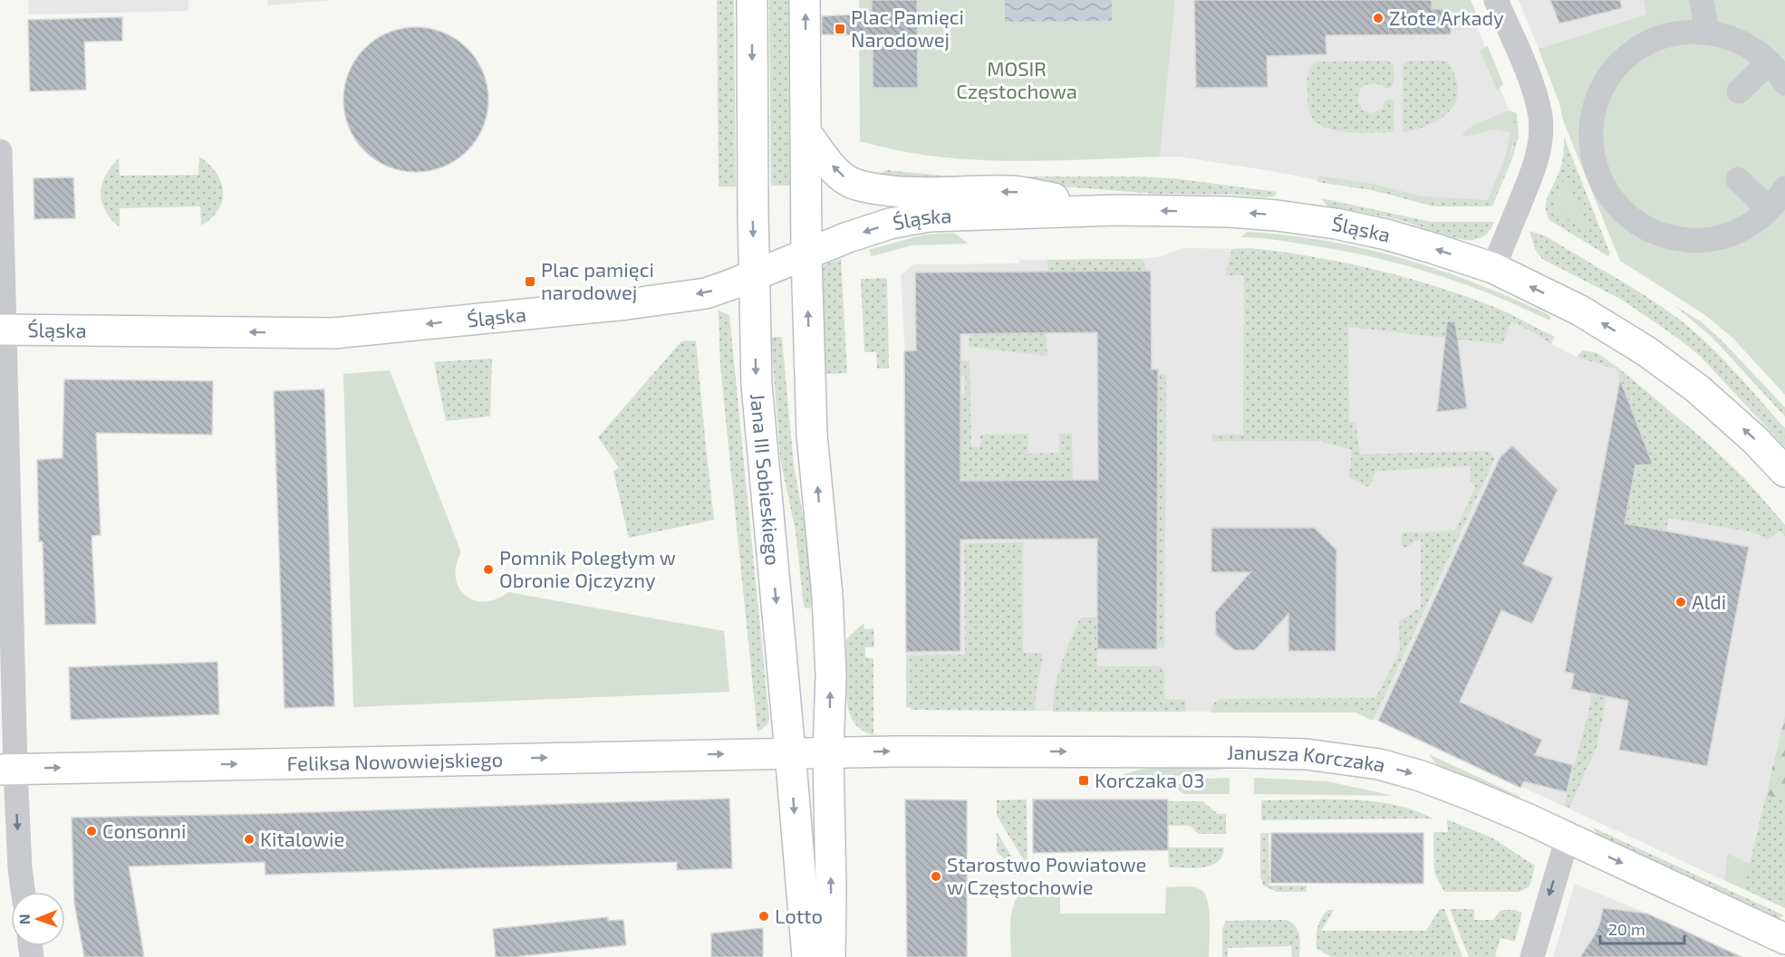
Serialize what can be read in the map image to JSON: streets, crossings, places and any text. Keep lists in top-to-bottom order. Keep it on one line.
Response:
{"streets":{"street":["Śląska","Jana III Sobieskiego","Feliksa Nowowiejskiego","Janusza Korczaka"]},"crossings":[["Śląska","Jana III Sobieskiego"],["Jana III Sobieskiego","Feliksa Nowowiejskiego"],["Jana III Sobieskiego","Janusza Korczaka"],["Feliksa Nowowiejskiego","Janusza Korczaka"]],"one_way":["Śląska","Feliksa Nowowiejskiego","Janusza Korczaka"],"parks":["MOSIR Częstochowa"],"places":{"other":["Złote Arkady","Pomnik Poległym w Obronie Ojczyzny","Aldi","Consonni","Kitalowie","Starostwo Powiatowe w Częstochowie","Lotto"],"transit":["Plac Pamięci Narodowej","Plac pamięci narodowej","Korczaka 03"]},"scale_bar":"20 m","north":"left"}
